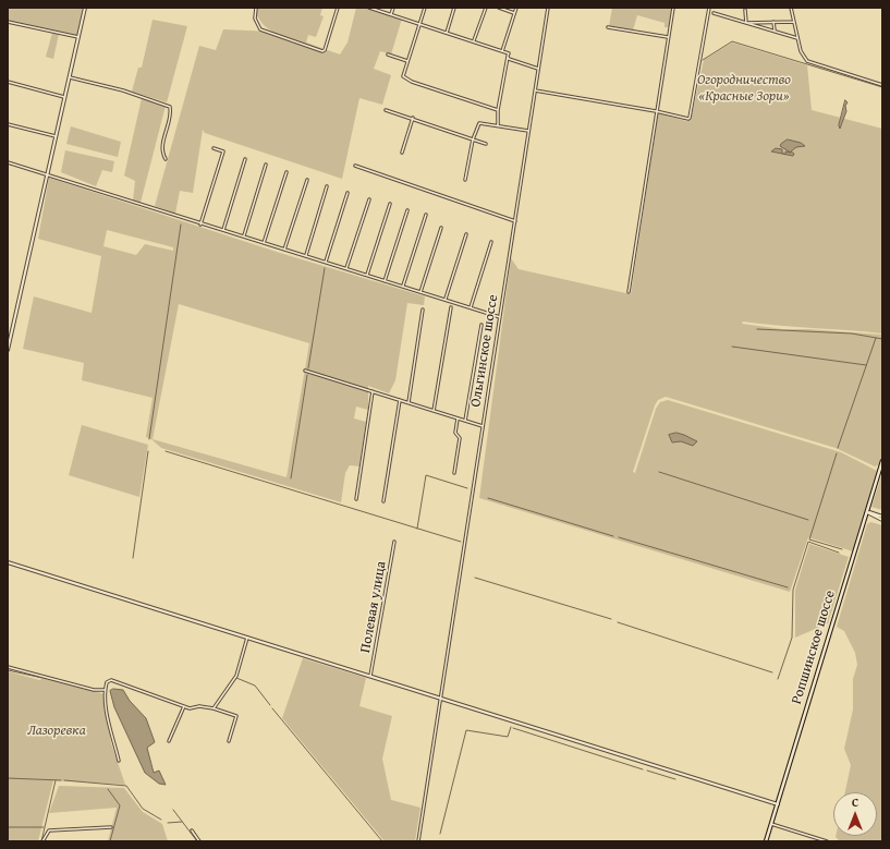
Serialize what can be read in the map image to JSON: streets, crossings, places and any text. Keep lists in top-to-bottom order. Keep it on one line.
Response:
{"streets":{"main road":["Ропшинское шоссе"],"street":["Ольгинское шоссе","Полевая улица"]},"parks":["Огородничество «Красные Зори»","Лазоревка"],"north":"top"}
